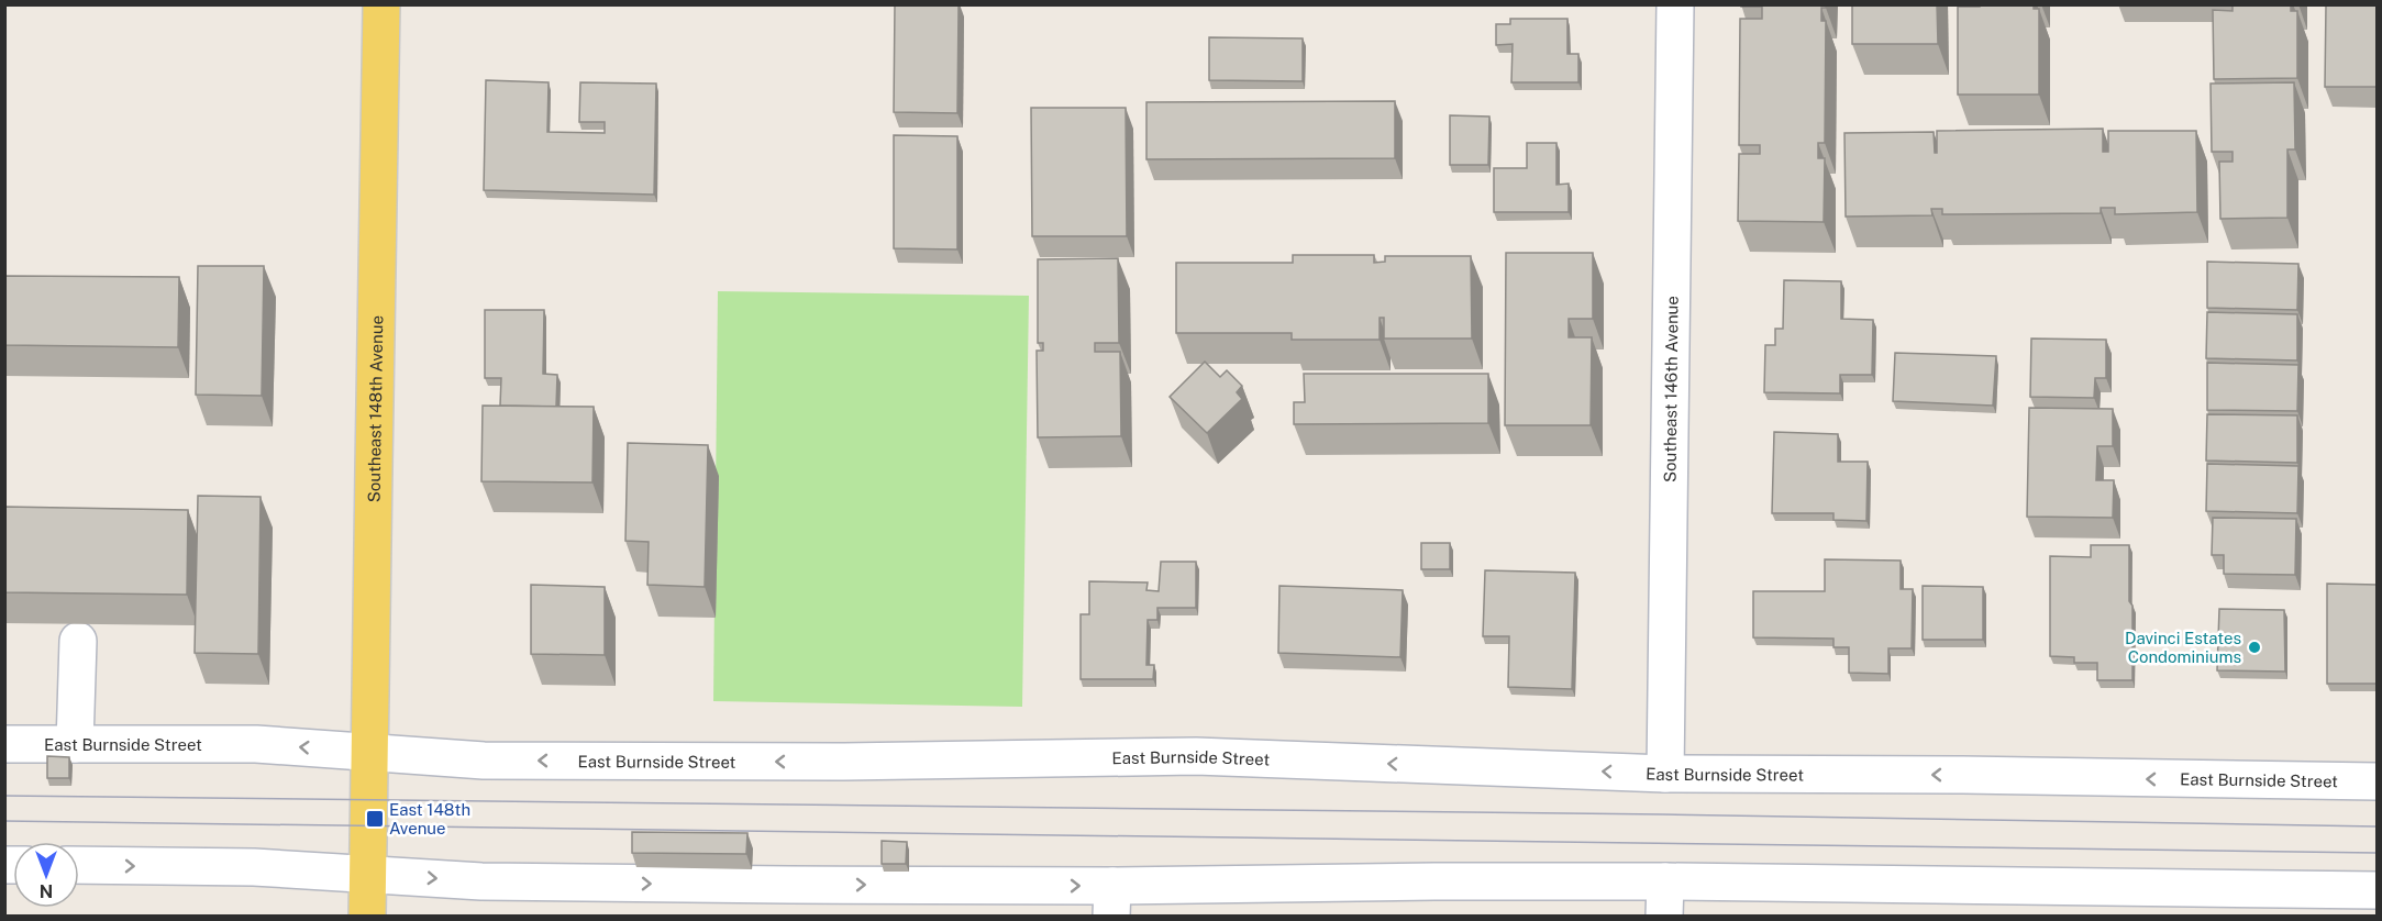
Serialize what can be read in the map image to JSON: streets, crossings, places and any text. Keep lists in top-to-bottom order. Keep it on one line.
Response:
{"streets":{"main road":["Southeast 148th Avenue"],"street":["Southeast 146th Avenue","East Burnside Street"]},"crossings":[["Southeast 146th Avenue","East Burnside Street"],["Southeast 148th Avenue","East Burnside Street"]],"places":{"other":["Davinci Estates Condominiums"],"transit":["East 148th Avenue"]},"north":"bottom"}
